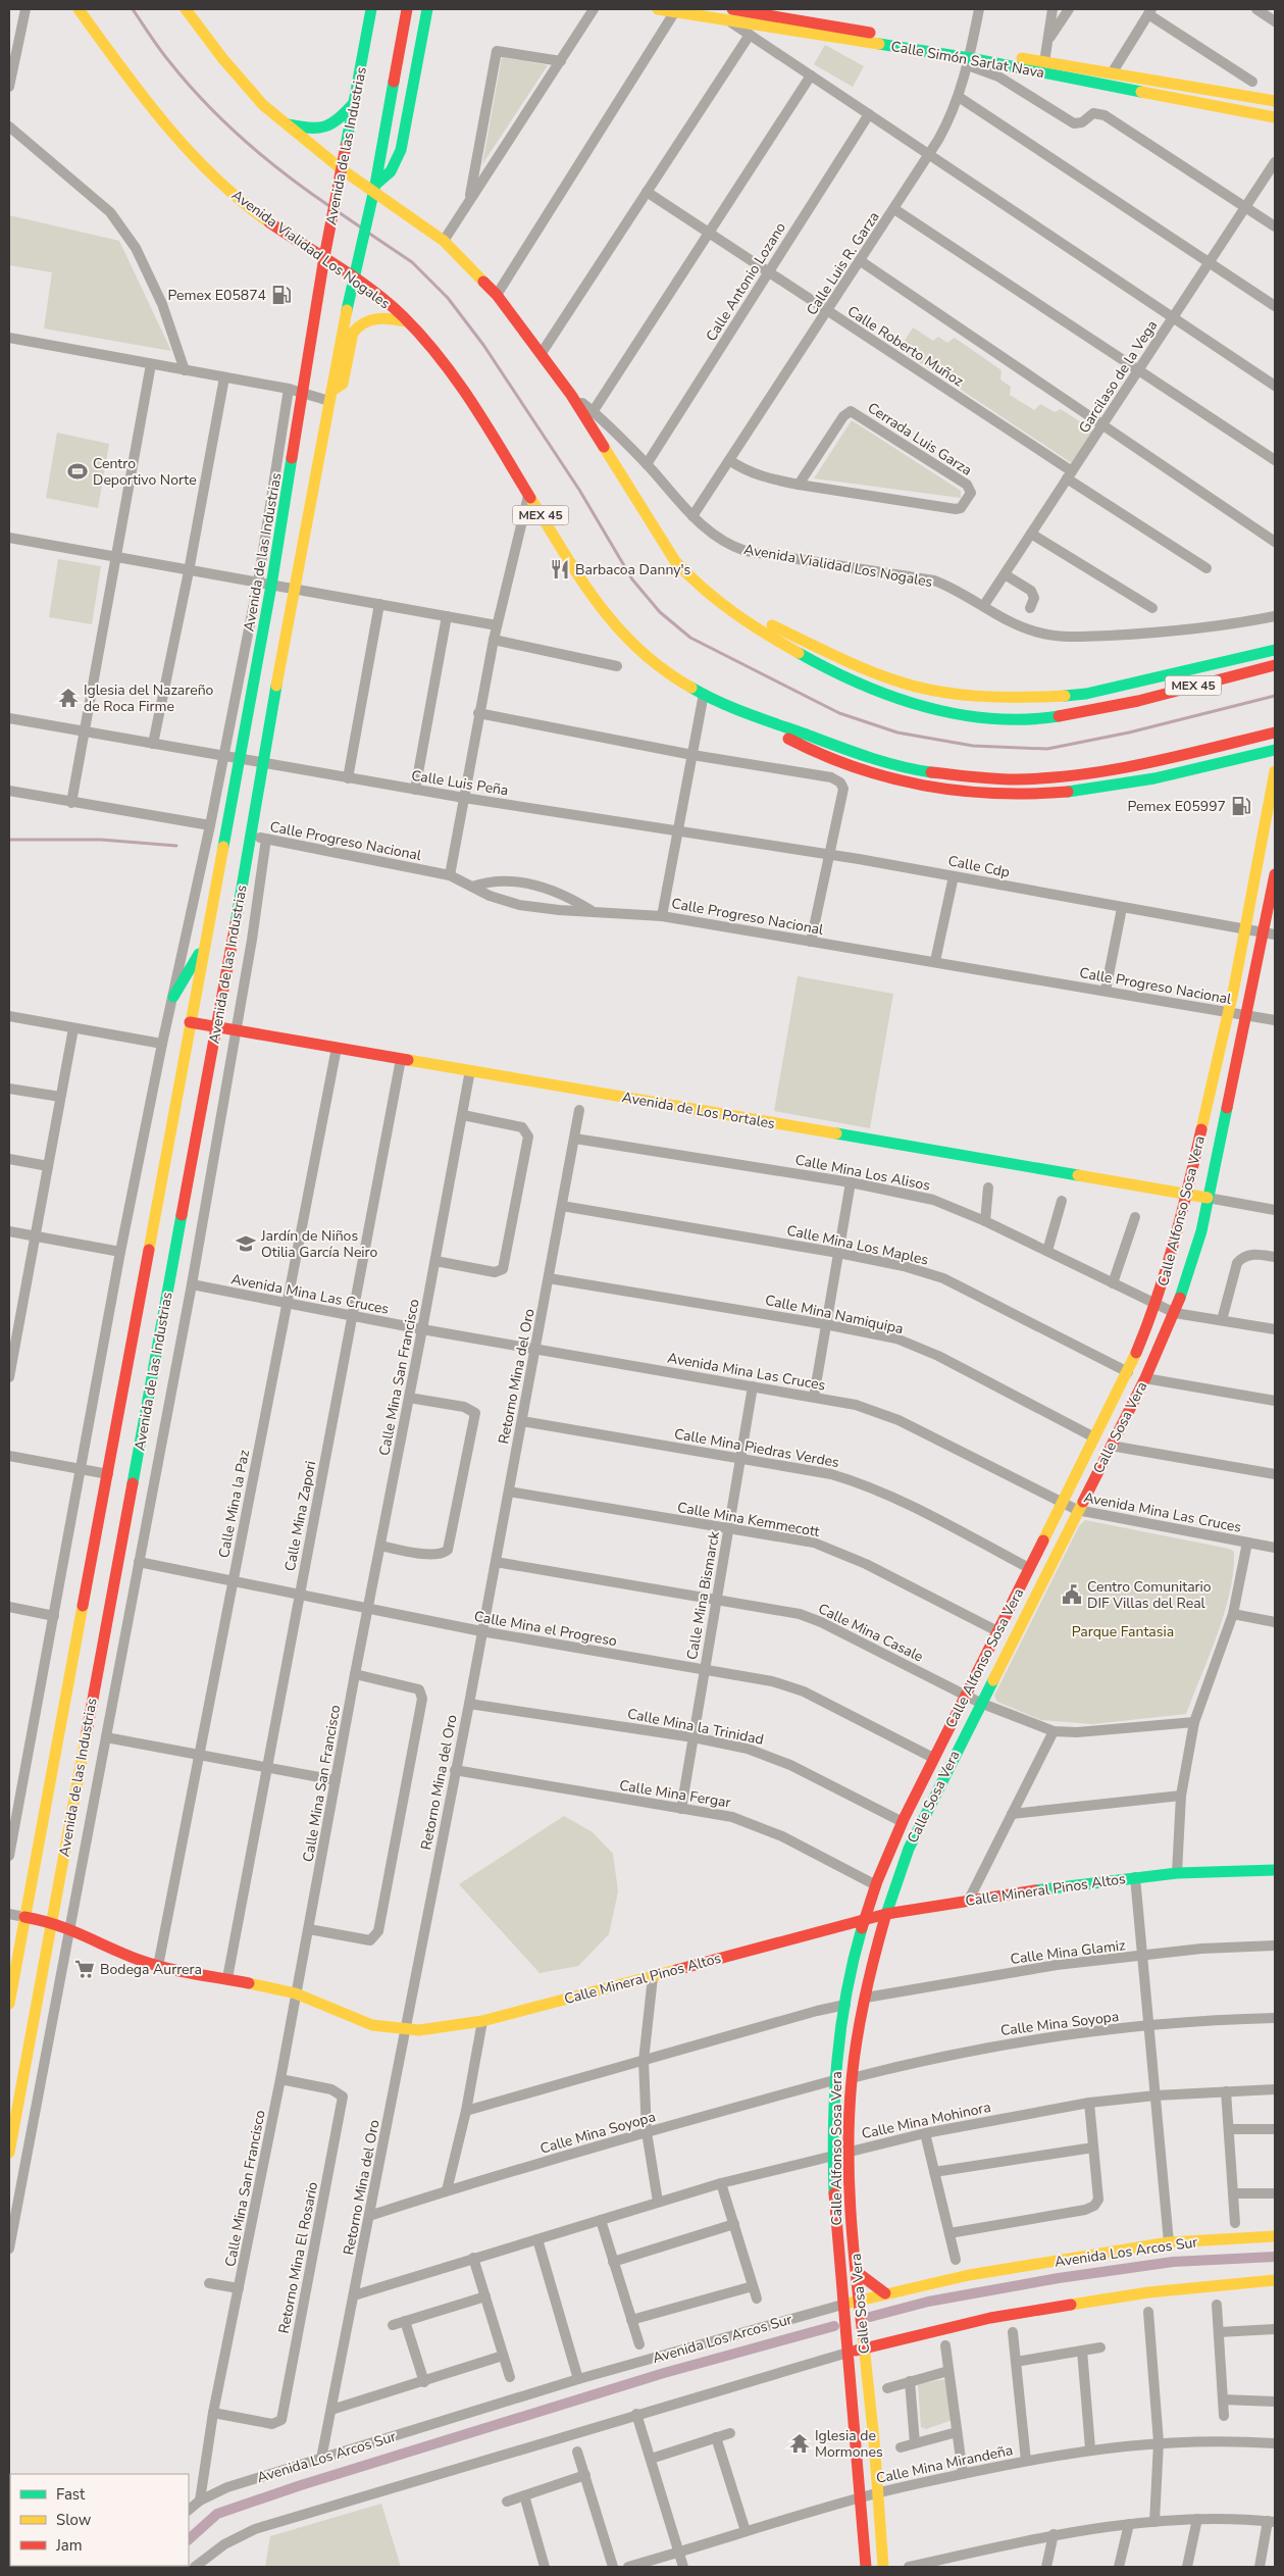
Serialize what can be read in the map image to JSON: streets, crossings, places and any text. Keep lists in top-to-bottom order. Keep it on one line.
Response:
{"streets":{"main road":["Calle Simón Sarlat Nava","Avenida de las Industrias","Avenida Vialidad Los Nogales","MEX 45","Avenida de Los Portales","Calle Alfonso Sosa Vera","Calle Sosa Vera","Calle Mineral Pinos Altos","Avenida Los Arcos Sur"],"street":["Calle Luis R. Garza","Calle Antonio Lozano","Calle Roberto Muñoz","Garcilaso de la Vega","Cerrada Luis Garza","Calle Luis Peña","Calle Progreso Nacional","Calle Cdp","Calle Mina Los Alisos","Calle Mina Los Maples","Avenida Mina Las Cruces","Calle Mina Namiquipa","Retorno Mina del Oro","Calle Mina San Francisco","Calle Mina Piedras Verdes","Calle Mina la Paz","Calle Mina Zapori","Calle Mina Kemmecott","Calle Mina Bismarck","Calle Mina el Progreso","Calle Mina Casale","Calle Mina la Trinidad","Calle Mina Fergar","Calle Mina Glamiz","Calle Mina Soyopa","Calle Mina Mohinora","Retorno Mina El Rosario","Calle Mina Mirandeña"]},"crossings":[["Calle Simón Sarlat Nava","Calle Luis R. Garza"],["Avenida de las Industrias","Avenida Vialidad Los Nogales"],["Avenida de las Industrias","Calle Luis Peña"],["Avenida de las Industrias","Calle Progreso Nacional"],["Avenida de las Industrias","Avenida de Los Portales"],["Avenida de las Industrias","Avenida Mina Las Cruces"],["Avenida de las Industrias","Calle Mina el Progreso"],["Avenida de las Industrias","Calle Mineral Pinos Altos"],["Avenida Vialidad Los Nogales","Calle Luis R. Garza"],["Avenida Vialidad Los Nogales","Calle Antonio Lozano"],["Avenida Vialidad Los Nogales","Garcilaso de la Vega"],["Calle Luis R. Garza","Calle Roberto Muñoz"],["Calle Luis R. Garza","Cerrada Luis Garza"],["Calle Antonio Lozano","Calle Roberto Muñoz"],["Calle Roberto Muñoz","Garcilaso de la Vega"],["Calle Luis Peña","Calle Cdp"],["Calle Progreso Nacional","Calle Alfonso Sosa Vera"],["Calle Progreso Nacional","Calle Sosa Vera"],["Calle Cdp","Calle Alfonso Sosa Vera"],["Avenida de Los Portales","Calle Alfonso Sosa Vera"],["Avenida de Los Portales","Calle Mina San Francisco"],["Avenida de Los Portales","Calle Sosa Vera"],["Avenida de Los Portales","Calle Mina la Paz"],["Avenida de Los Portales","Calle Mina Zapori"],["Calle Mina Los Alisos","Calle Alfonso Sosa Vera"],["Calle Mina Los Alisos","Retorno Mina del Oro"],["Calle Mina Los Alisos","Calle Sosa Vera"],["Calle Alfonso Sosa Vera","Calle Mina Los Maples"],["Calle Alfonso Sosa Vera","Avenida Mina Las Cruces"],["Calle Alfonso Sosa Vera","Calle Mina Namiquipa"],["Calle Alfonso Sosa Vera","Calle Mina Piedras Verdes"],["Calle Alfonso Sosa Vera","Calle Mina Kemmecott"],["Calle Alfonso Sosa Vera","Calle Mina el Progreso"],["Calle Alfonso Sosa Vera","Calle Mina Casale"],["Calle Alfonso Sosa Vera","Calle Mina la Trinidad"],["Calle Alfonso Sosa Vera","Calle Mina Fergar"],["Calle Alfonso Sosa Vera","Calle Mineral Pinos Altos"],["Calle Alfonso Sosa Vera","Calle Mina Soyopa"],["Calle Alfonso Sosa Vera","Calle Mina Mohinora"],["Calle Alfonso Sosa Vera","Avenida Los Arcos Sur"],["Calle Alfonso Sosa Vera","Calle Mina Mirandeña"],["Calle Mina Los Maples","Retorno Mina del Oro"],["Avenida Mina Las Cruces","Retorno Mina del Oro"],["Avenida Mina Las Cruces","Calle Mina San Francisco"],["Avenida Mina Las Cruces","Calle Sosa Vera"],["Avenida Mina Las Cruces","Calle Mina la Paz"],["Avenida Mina Las Cruces","Calle Mina Zapori"],["Avenida Mina Las Cruces","Calle Mina Bismarck"],["Calle Mina Namiquipa","Retorno Mina del Oro"],["Retorno Mina del Oro","Calle Mina Piedras Verdes"],["Retorno Mina del Oro","Calle Mina Kemmecott"],["Retorno Mina del Oro","Calle Mina el Progreso"],["Retorno Mina del Oro","Calle Mina Casale"],["Retorno Mina del Oro","Calle Mina la Trinidad"],["Retorno Mina del Oro","Calle Mina Fergar"],["Retorno Mina del Oro","Calle Mineral Pinos Altos"],["Retorno Mina del Oro","Calle Mina Soyopa"],["Retorno Mina del Oro","Calle Mina Mohinora"],["Retorno Mina del Oro","Avenida Los Arcos Sur"],["Calle Mina San Francisco","Calle Mina el Progreso"],["Calle Mina San Francisco","Calle Mineral Pinos Altos"],["Calle Mina San Francisco","Avenida Los Arcos Sur"],["Calle Mina San Francisco","Retorno Mina El Rosario"],["Calle Sosa Vera","Calle Mina Casale"],["Calle Sosa Vera","Calle Mineral Pinos Altos"],["Calle Sosa Vera","Calle Mina Glamiz"],["Calle Sosa Vera","Calle Mina Soyopa"],["Calle Sosa Vera","Calle Mina Mohinora"],["Calle Sosa Vera","Avenida Los Arcos Sur"],["Calle Sosa Vera","Calle Mina Mirandeña"],["Calle Mina Piedras Verdes","Calle Mina Bismarck"],["Calle Mina la Paz","Calle Mina el Progreso"],["Calle Mina la Paz","Calle Mineral Pinos Altos"],["Calle Mina Zapori","Calle Mina el Progreso"],["Calle Mina Zapori","Calle Mineral Pinos Altos"],["Calle Mina Kemmecott","Calle Mina Bismarck"],["Calle Mina Bismarck","Calle Mina el Progreso"],["Calle Mina Bismarck","Calle Mina Casale"],["Calle Mina Bismarck","Calle Mina la Trinidad"],["Calle Mina Bismarck","Calle Mina Fergar"]],"parks":["Parque Fantasia"],"places":{"fuel station":["Pemex E05874","Pemex E05997"],"sports":["Centro Deportivo Norte"],"restaurant":["Barbacoa Danny's"],"temple":["Iglesia del Nazareño de Roca Firme","Iglesia de Mormones"],"school or university":["Jardín de Niños Otilia García Neiro"],"public building":["Centro Comunitario DIF Villas del Real"],"supermarket":["Bodega Aurrera"]},"legend":["Fast","Slow","Jam"]}
